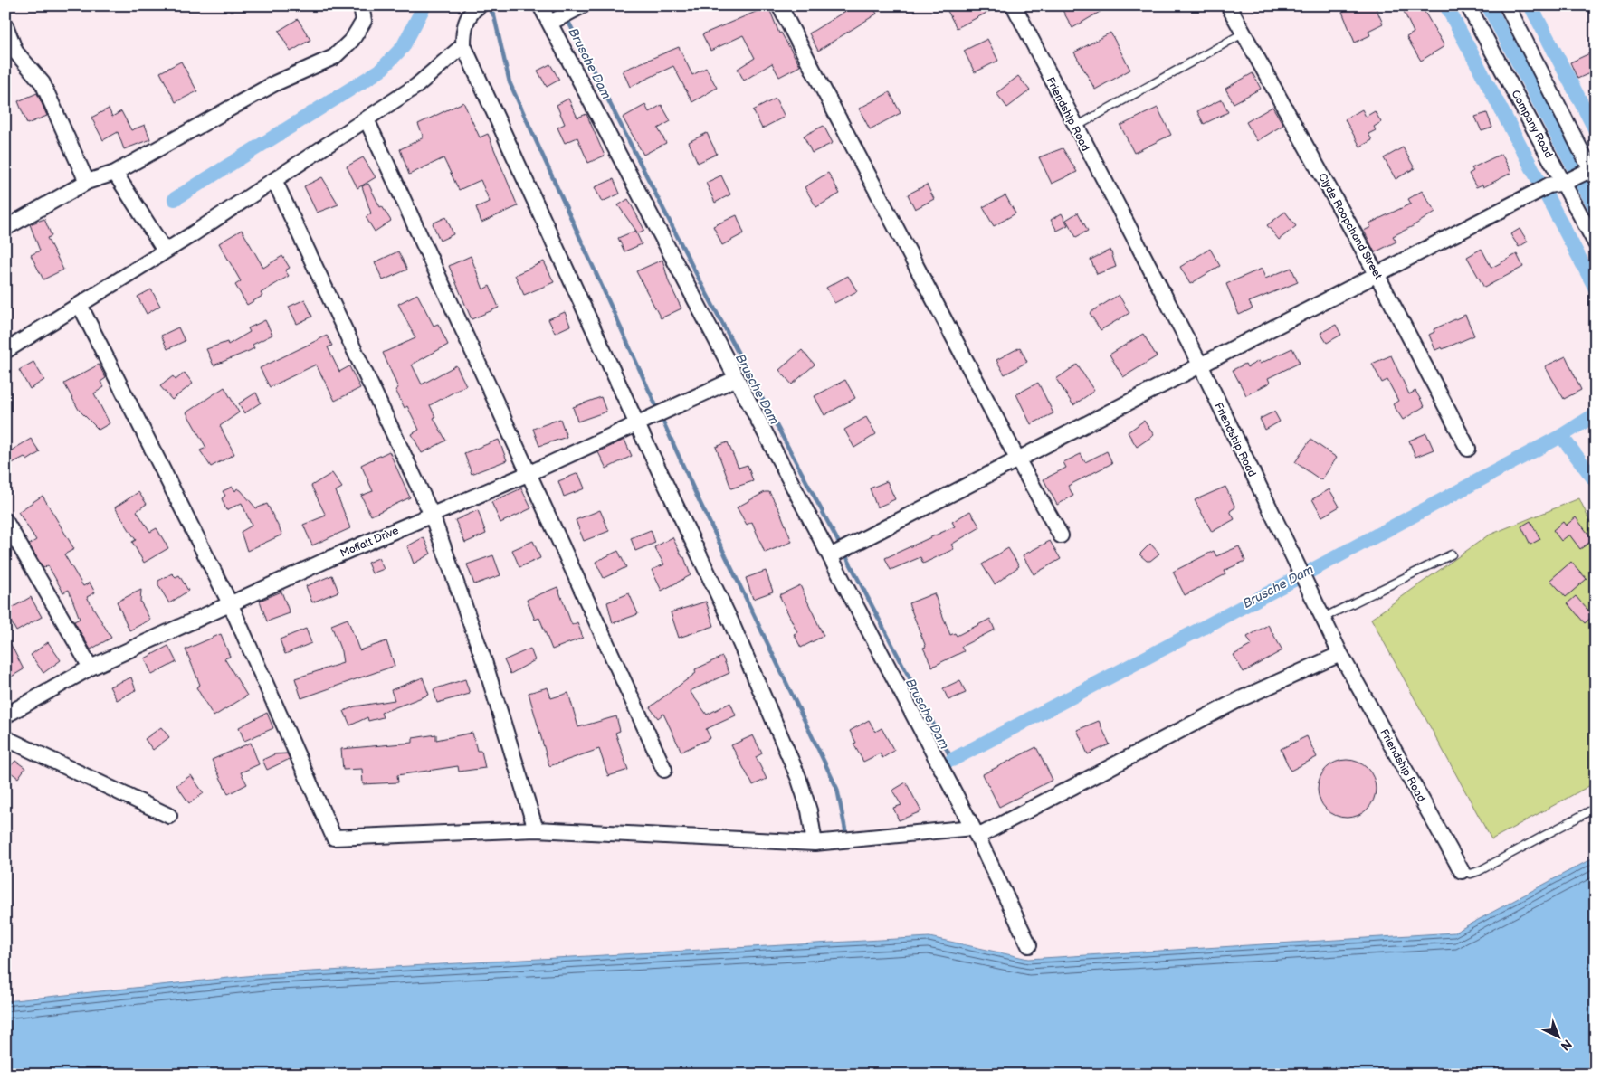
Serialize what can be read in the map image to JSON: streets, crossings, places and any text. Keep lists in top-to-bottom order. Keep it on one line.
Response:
{"streets":{"street":["Friendship Road","Company Road","Clyde Roopchand Street","Moffatt Drive"]},"water":["Brusche Dam"],"north":"bottom right"}
